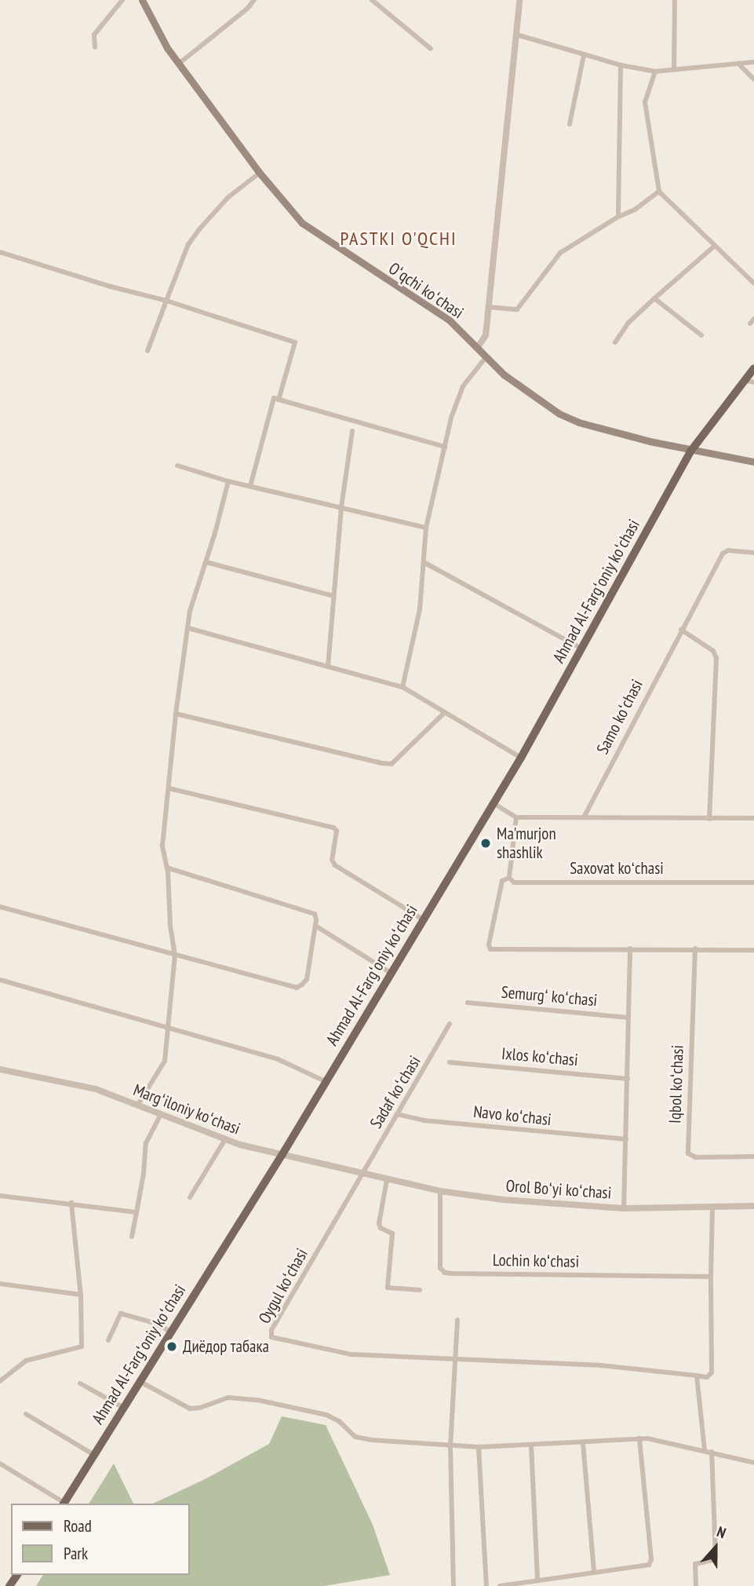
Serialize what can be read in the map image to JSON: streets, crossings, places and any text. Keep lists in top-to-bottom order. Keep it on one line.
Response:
{"streets":{"main road":["Oʻqchi koʻchasi","Ahmad Al-Fargʻoniy koʻchasi"],"street":["Samo koʻchasi","Saxovat koʻchasi","Semurgʻ koʻchasi","Ixlos koʻchasi","Iqbol koʻchasi","Sadaf koʻchasi","Margʻiloniy koʻchasi","Navo koʻchasi","Orol Boʻyi koʻchasi","Lochin koʻchasi","Oygul koʻchasi"]},"crossings":[["Oʻqchi koʻchasi","Ahmad Al-Fargʻoniy koʻchasi"],["Ahmad Al-Fargʻoniy koʻchasi","Margʻiloniy koʻchasi"],["Sadaf koʻchasi","Margʻiloniy koʻchasi"],["Sadaf koʻchasi","Navo koʻchasi"],["Sadaf koʻchasi","Orol Boʻyi koʻchasi"],["Sadaf koʻchasi","Oygul koʻchasi"],["Margʻiloniy koʻchasi","Orol Boʻyi koʻchasi"],["Margʻiloniy koʻchasi","Oygul koʻchasi"],["Orol Boʻyi koʻchasi","Lochin koʻchasi"],["Orol Boʻyi koʻchasi","Oygul koʻchasi"]],"districts":["PASTKI O'QCHI"],"places":["Ma'murjon shashlik","Диёдор табака"],"legend":["Road","Park"],"north":"top"}
